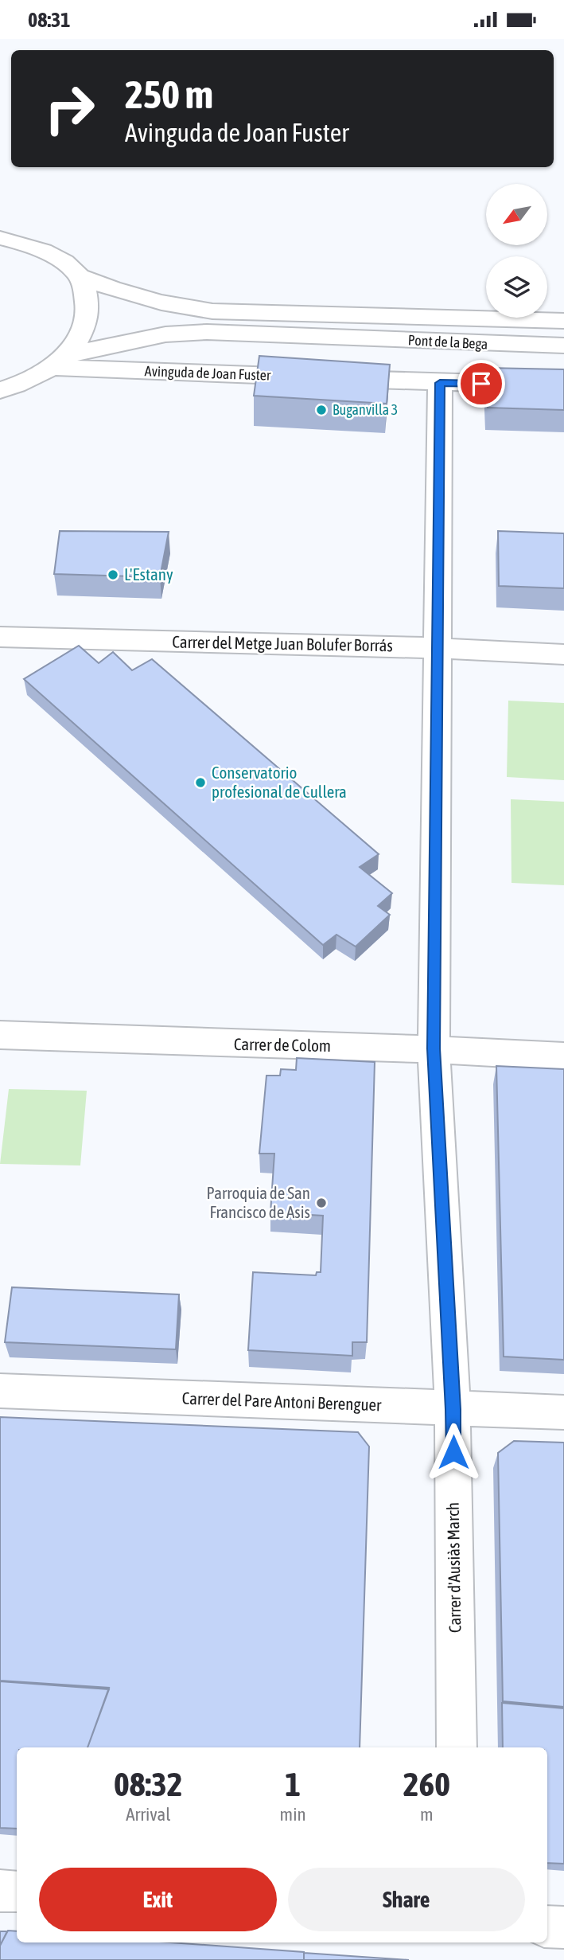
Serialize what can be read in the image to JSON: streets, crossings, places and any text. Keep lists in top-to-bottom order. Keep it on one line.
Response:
{"streets":{"street":["Pont de la Bega","Avinguda de Joan Fuster","Carrer del Metge Juan Bolufer Borrás","Carrer de Colom","Carrer del Pare Antoni Berenguer","Carrer d'Ausiàs March"]},"crossings":[["Pont de la Bega","Avinguda de Joan Fuster"],["Avinguda de Joan Fuster","Carrer d'Ausiàs March"],["Carrer del Metge Juan Bolufer Borrás","Carrer d'Ausiàs March"],["Carrer de Colom","Carrer d'Ausiàs March"],["Carrer del Pare Antoni Berenguer","Carrer d'Ausiàs March"]],"places":["Buganvilla 3","L'Estany","Conservatorio profesional de Cullera","Parroquia de San Francisco de Asis"],"north":"bottom left","page":{"status":"08:31","turn":["250 m","Avinguda de Joan Fuster"],"eta":["08:32","Arrival","1","min","260","m"],"buttons":["Exit","Share"]}}
